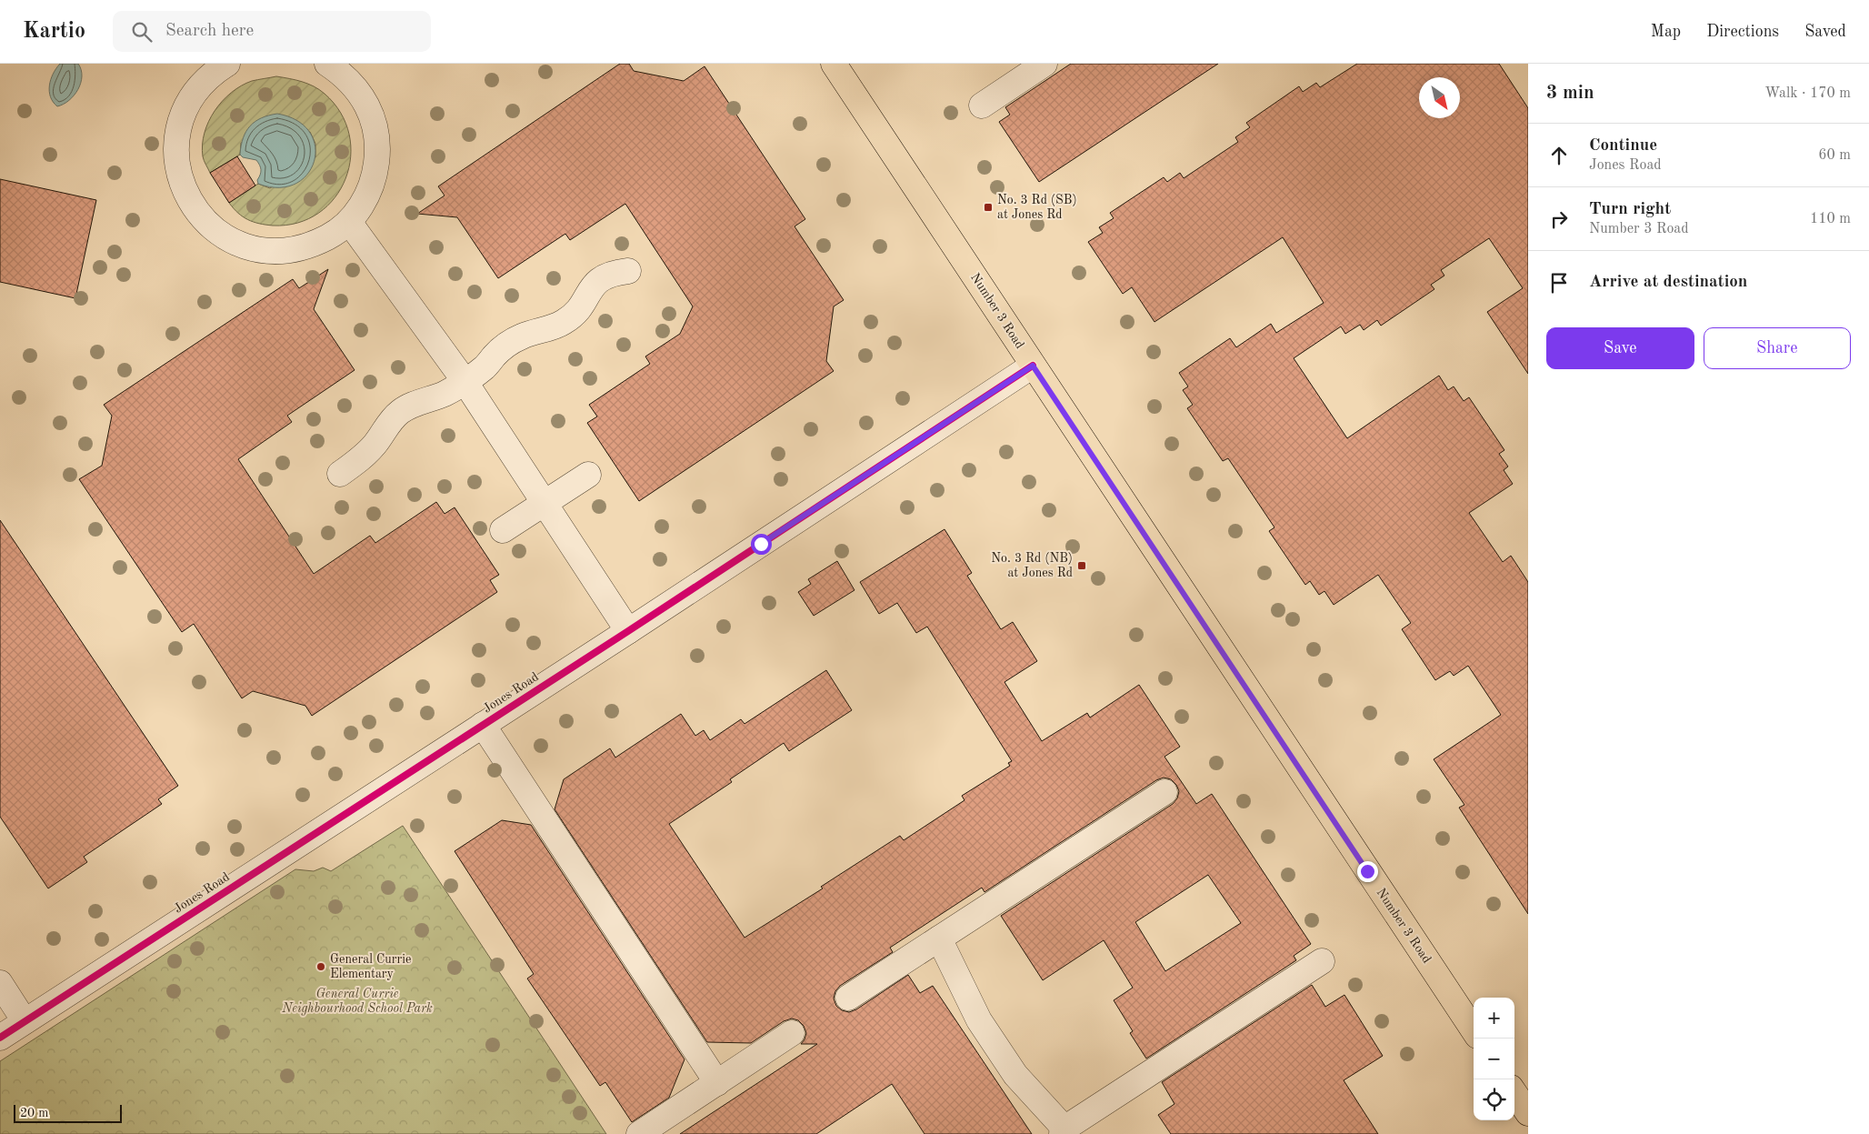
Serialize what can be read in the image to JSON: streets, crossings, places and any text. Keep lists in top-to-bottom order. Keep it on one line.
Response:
{"streets":{"main road":["Number 3 Road"],"street":["Jones Road"]},"crossings":[["Number 3 Road","Jones Road"]],"parks":["General Currie Neighbourhood School Park"],"places":{"transit":["No. 3 Rd (SB) at Jones Rd","No. 3 Rd (NB) at Jones Rd"],"other":["General Currie Elementary"]},"scale_bar":"20 m","north":"bottom right","page":{"header":"Kartio","search":"Search here","nav":["Map","Directions","Saved"],"heading":["3 min","Walk · 170 m"],"list":[["Continue","Jones Road","60 m"],["Turn right","Number 3 Road","110 m"],"Arrive at destination"],"buttons":["Save","Share"],"map_buttons":["+","−"],"scale":"20 m"}}
